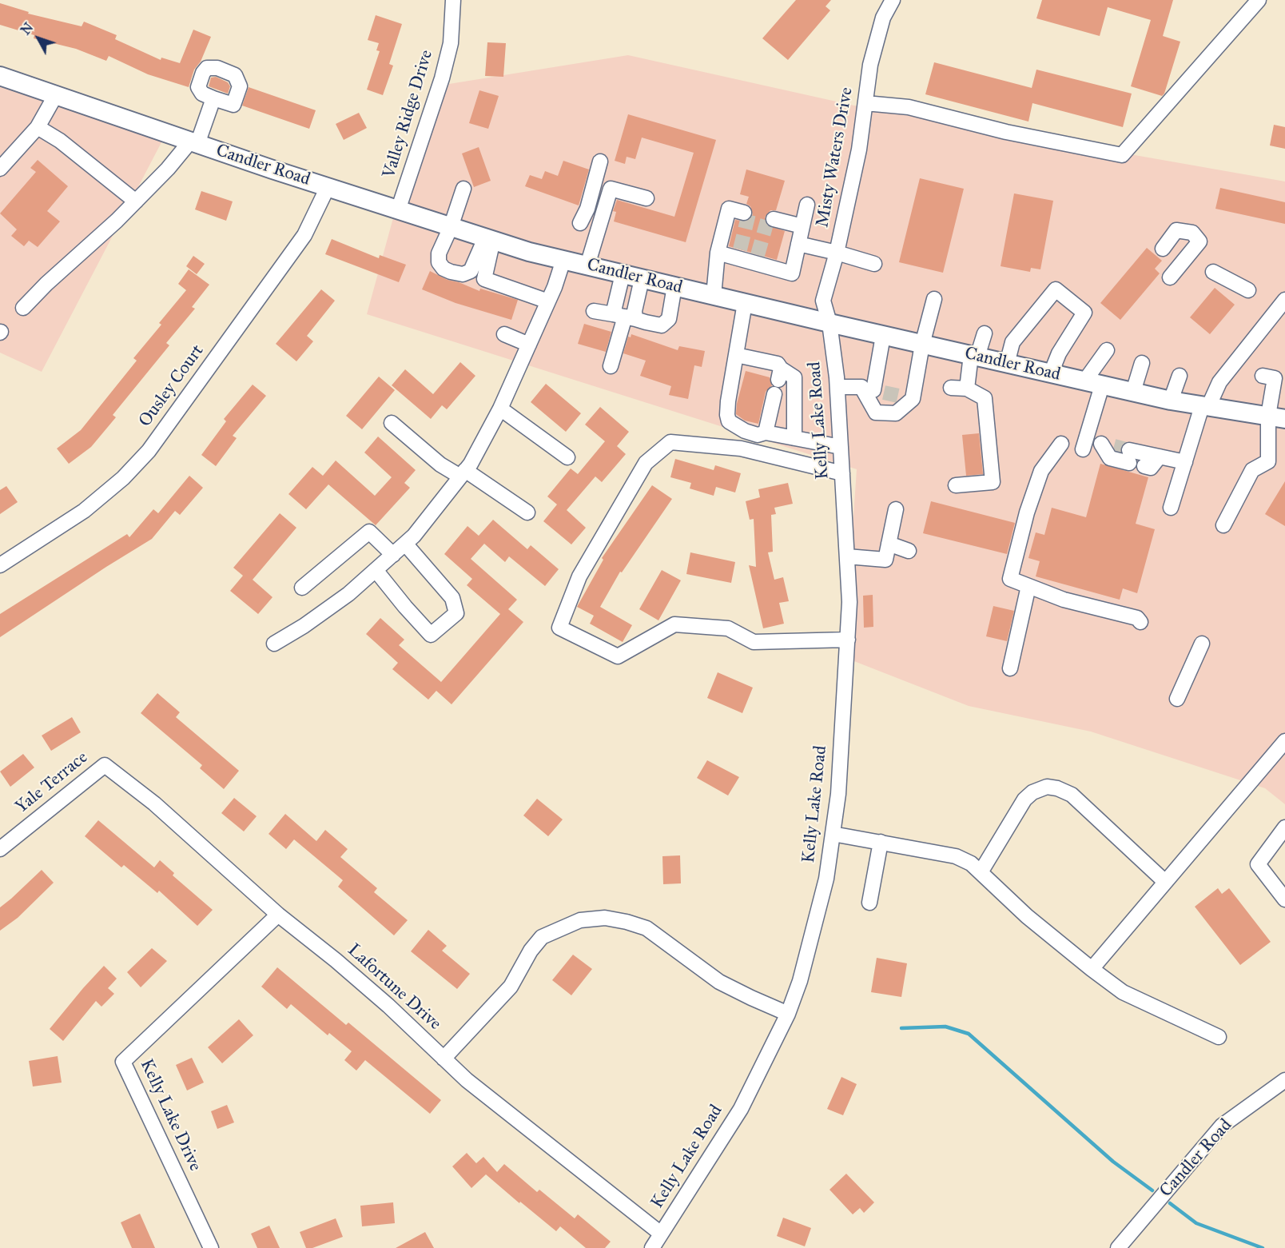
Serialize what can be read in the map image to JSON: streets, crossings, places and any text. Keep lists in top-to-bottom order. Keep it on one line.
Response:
{"streets":{"main road":["Candler Road"],"street":["Valley Ridge Drive","Misty Waters Drive","Ousley Court","Kelly Lake Road","Yale Terrace","Lafortune Drive","Kelly Lake Drive"]},"crossings":[["Valley Ridge Drive","Candler Road"],["Misty Waters Drive","Candler Road"],["Misty Waters Drive","Kelly Lake Road"],["Candler Road","Ousley Court"],["Candler Road","Kelly Lake Road"],["Kelly Lake Road","Lafortune Drive"],["Yale Terrace","Lafortune Drive"],["Lafortune Drive","Kelly Lake Drive"]],"north":"top left"}
